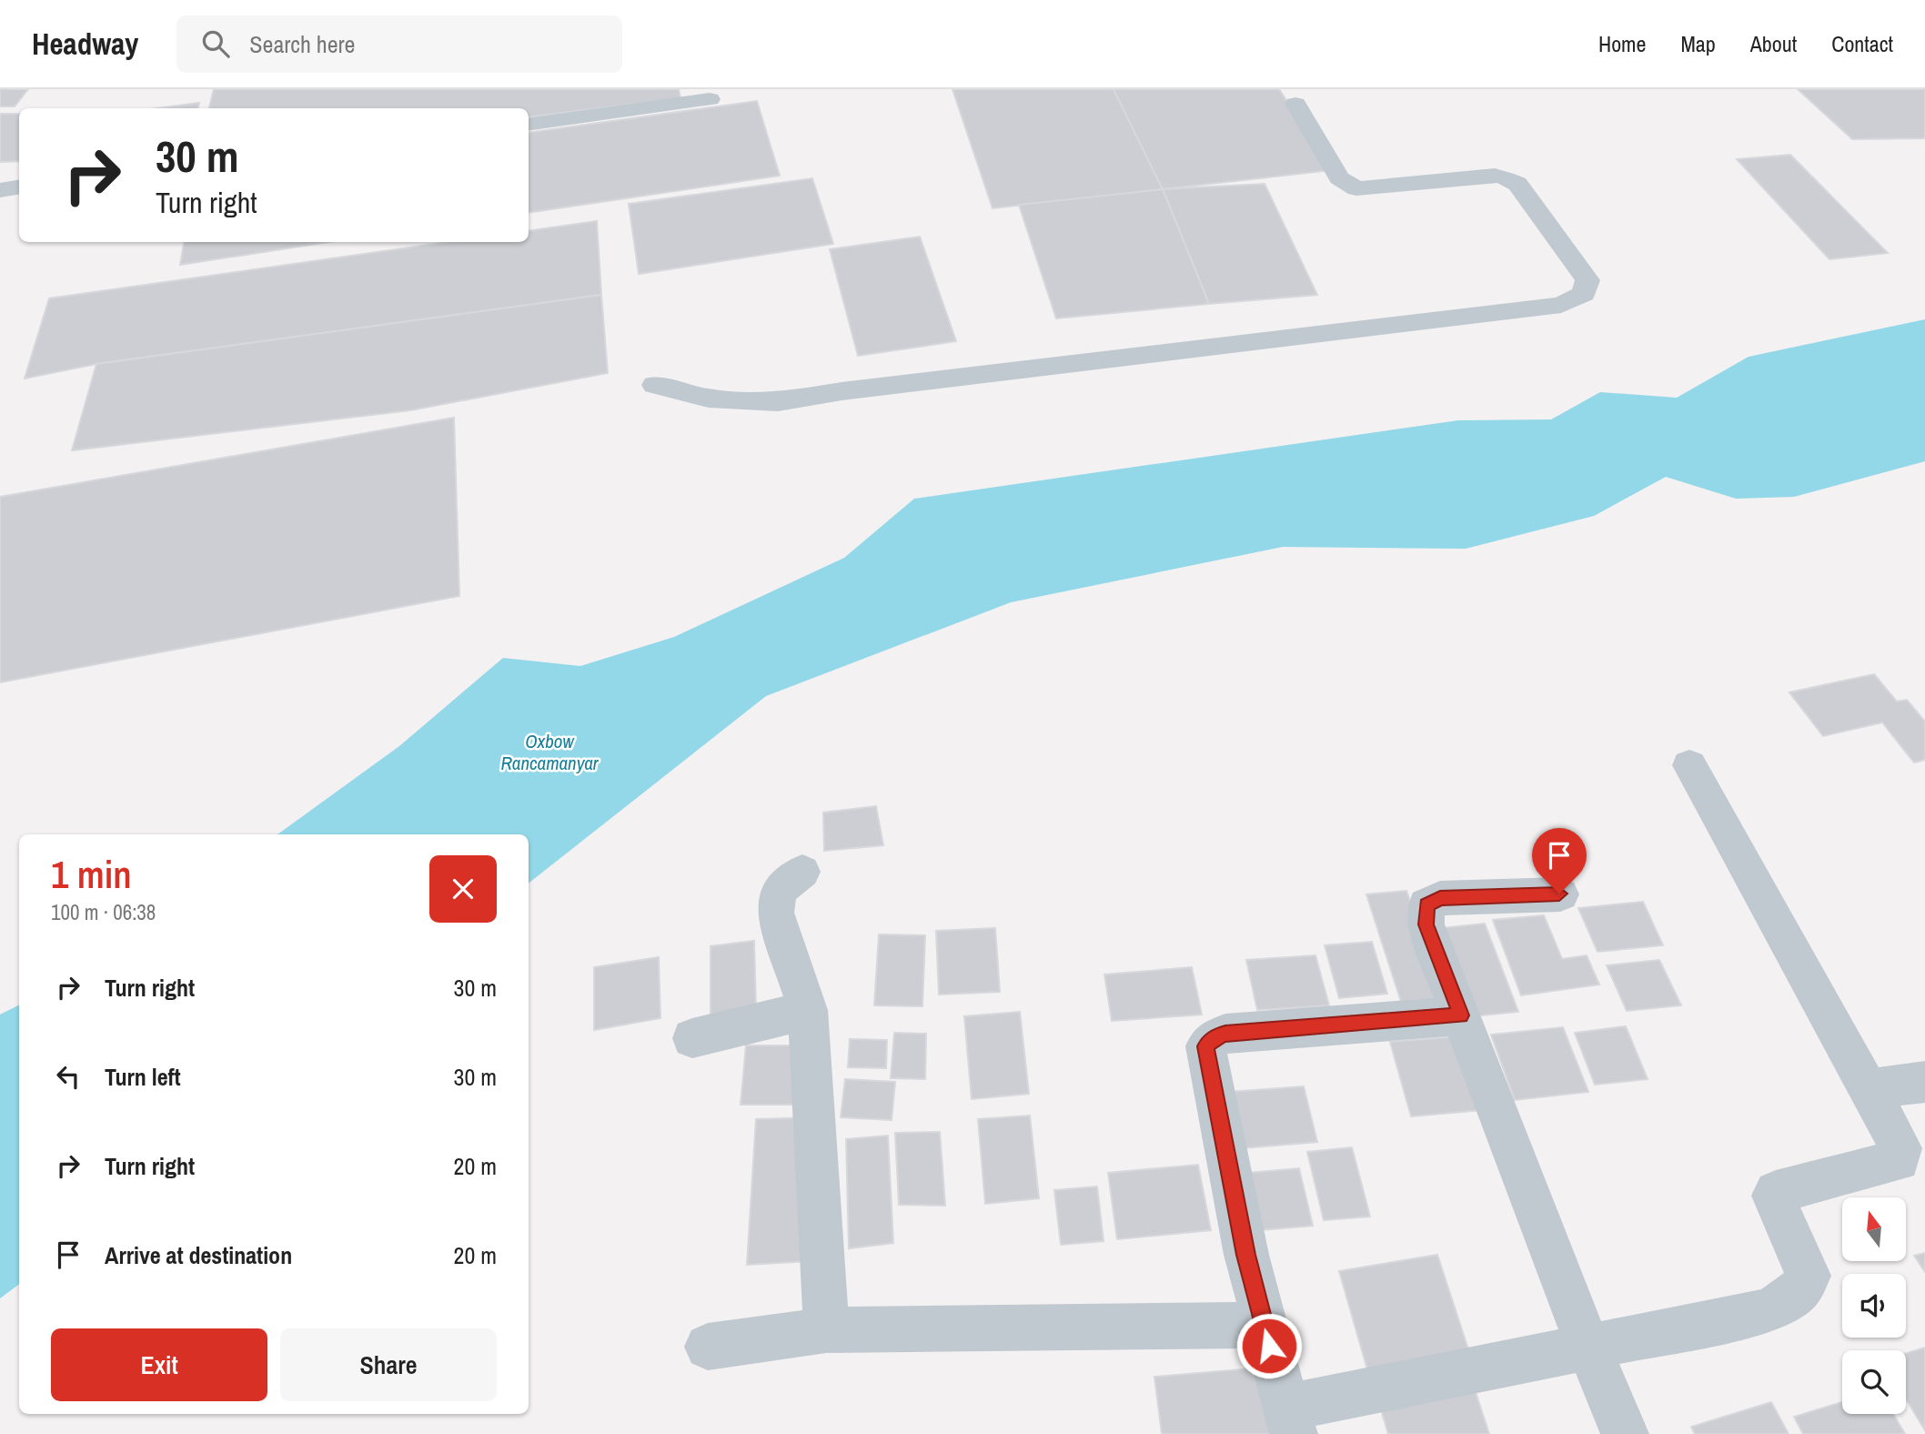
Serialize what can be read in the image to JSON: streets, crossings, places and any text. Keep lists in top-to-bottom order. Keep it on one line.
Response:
{"water":["Oxbow Rancamanyar"],"north":"top","page":{"header":"Headway","search":"Search here","nav":["Home","Map","About","Contact"],"turn":["30 m","Turn right"],"heading":["1 min","100 m · 06:38"],"list":[{"name":"Turn right","value":"30 m"},{"name":"Turn left","value":"30 m"},{"name":"Turn right","value":"20 m"},{"name":"Arrive at destination","value":"20 m"}],"buttons":["Exit","Share"]}}
